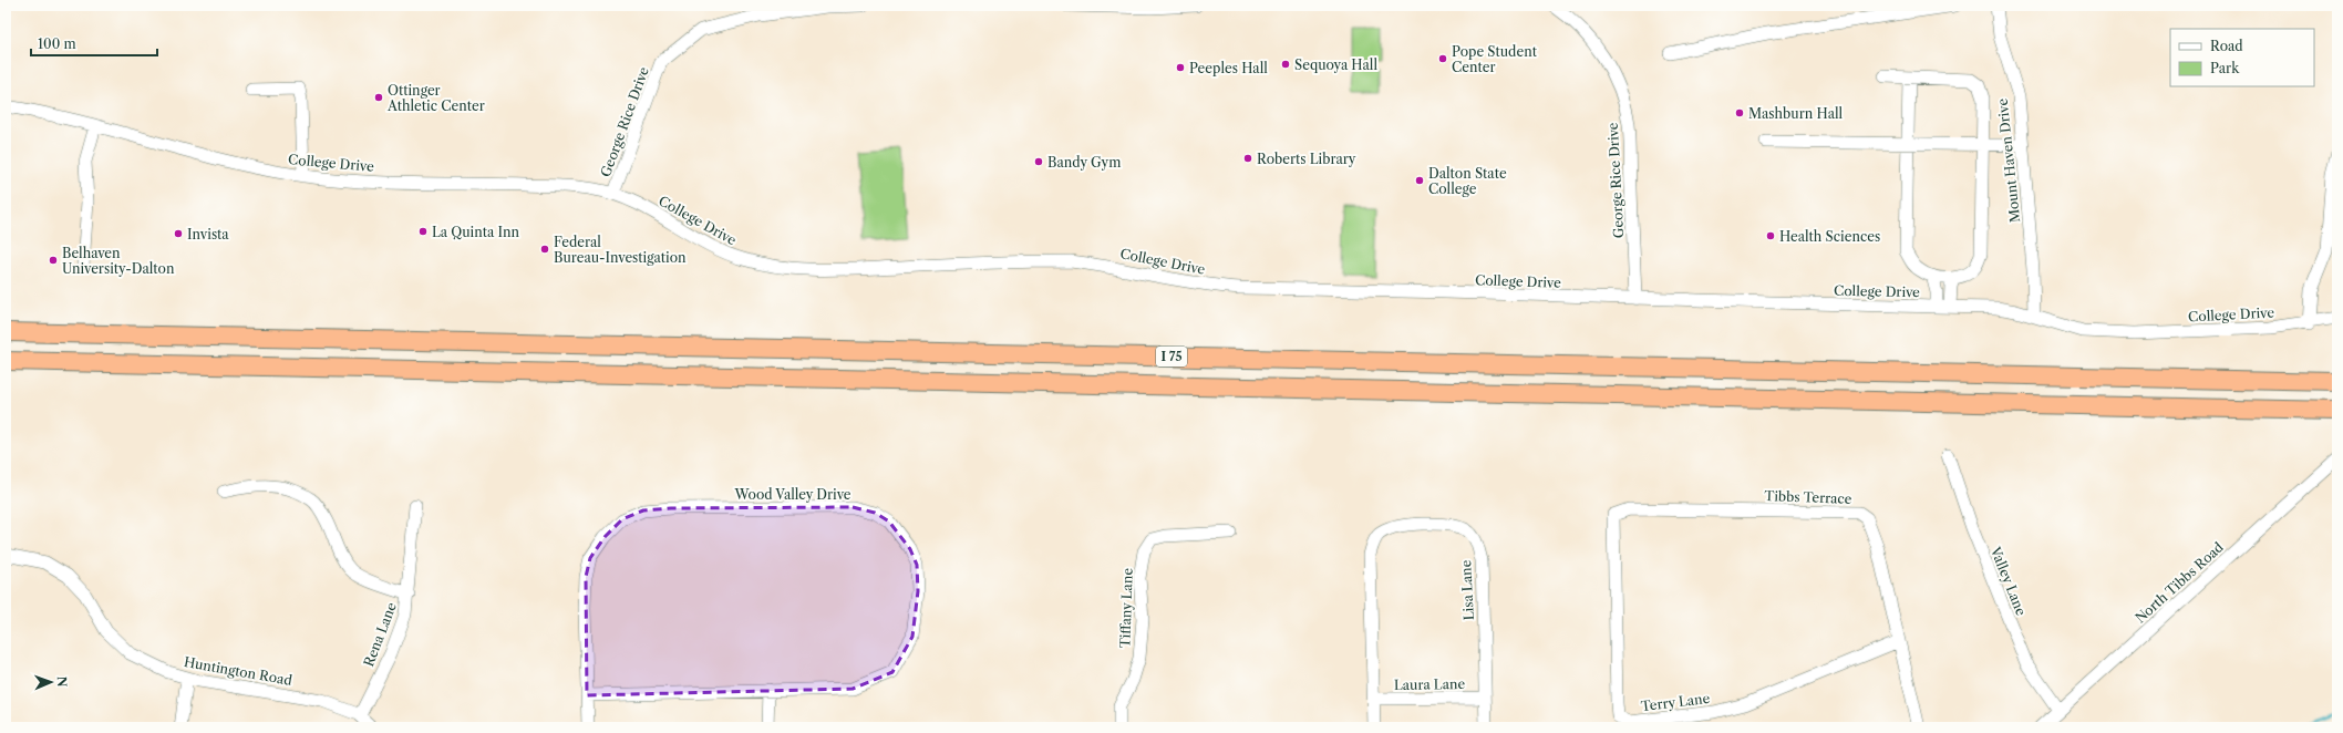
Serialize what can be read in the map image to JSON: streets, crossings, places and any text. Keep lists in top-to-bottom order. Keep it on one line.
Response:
{"streets":{"highway":["I 75"],"street":["George Rice Drive","Mount Haven Drive","College Drive","Wood Valley Drive","Tibbs Terrace","Valley Lane","North Tibbs Road","Lisa Lane","Tiffany Lane","Rena Lane","Huntington Road","Laura Lane","Terry Lane"]},"crossings":[["George Rice Drive","College Drive"],["Mount Haven Drive","College Drive"],["Tibbs Terrace","Terry Lane"],["Valley Lane","North Tibbs Road"],["Lisa Lane","Laura Lane"],["Rena Lane","Huntington Road"]],"places":["Pope Student Center","Sequoya Hall","Peeples Hall","Ottinger Athletic Center","Mashburn Hall","Roberts Library","Bandy Gym","Dalton State College","La Quinta Inn","Invista","Health Sciences","Federal Bureau-Investigation","Belhaven University-Dalton"],"legend":["Road","Park"],"scale_bar":"100 m","north":"right"}
